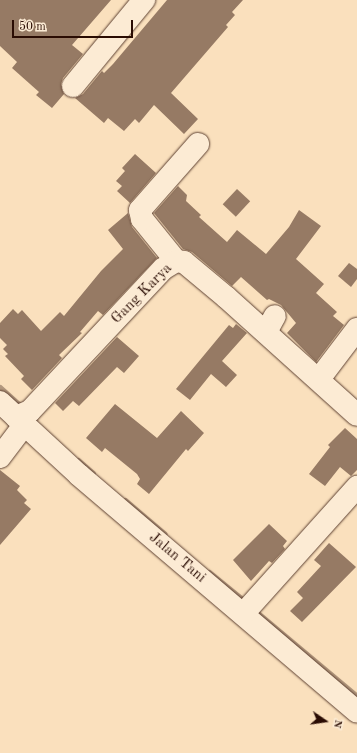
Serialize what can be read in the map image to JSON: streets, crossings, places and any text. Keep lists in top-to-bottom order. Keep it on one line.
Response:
{"streets":{"street":["Gang Karya","Jalan Tani"]},"crossings":[["Gang Karya","Jalan Tani"]],"scale_bar":"50 m","north":"right"}
